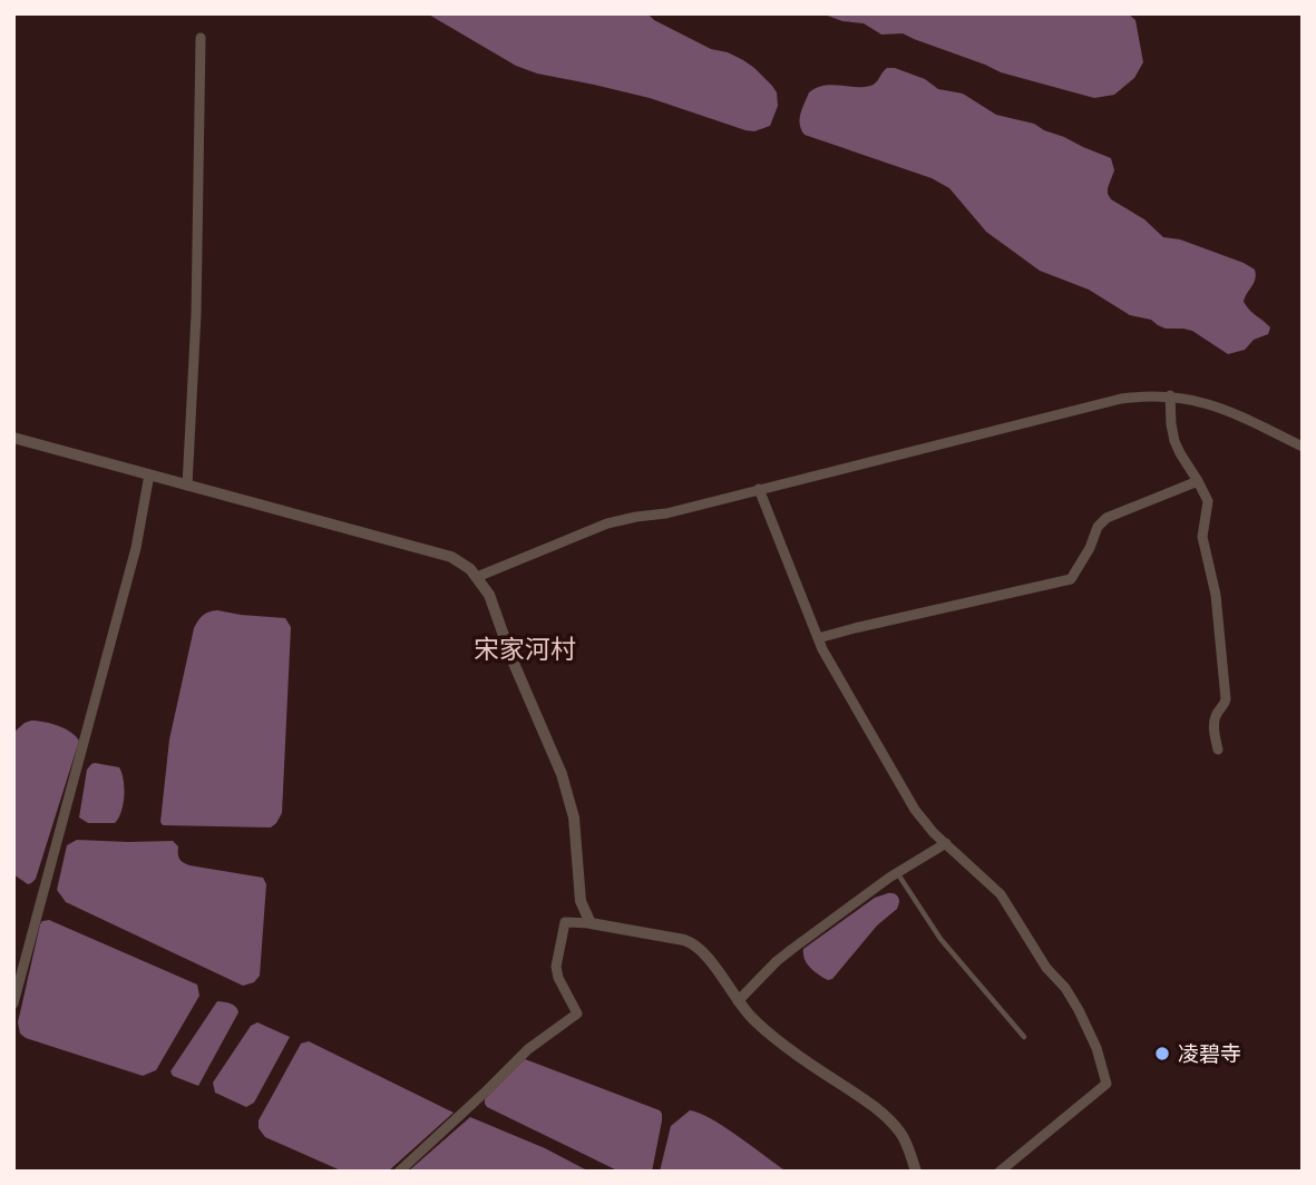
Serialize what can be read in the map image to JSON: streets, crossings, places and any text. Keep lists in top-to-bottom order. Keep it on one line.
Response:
{"districts":["宋家河村"],"places":["凌碧寺"]}
